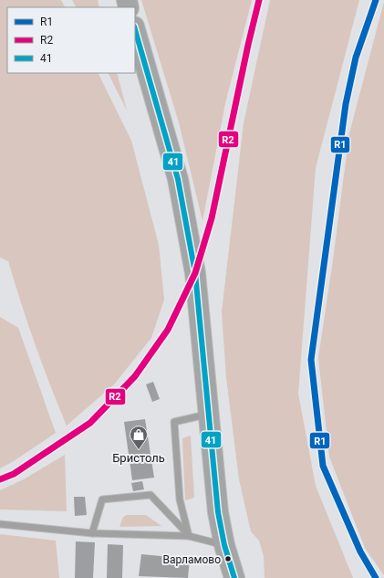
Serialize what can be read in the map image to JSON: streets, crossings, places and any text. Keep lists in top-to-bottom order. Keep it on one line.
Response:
{"places":{"shop":["Бристоль"],"other":["Варламово"]},"lines":["transit line R1","transit line R2","transit line 41"],"legend":["R1","R2","41"]}
